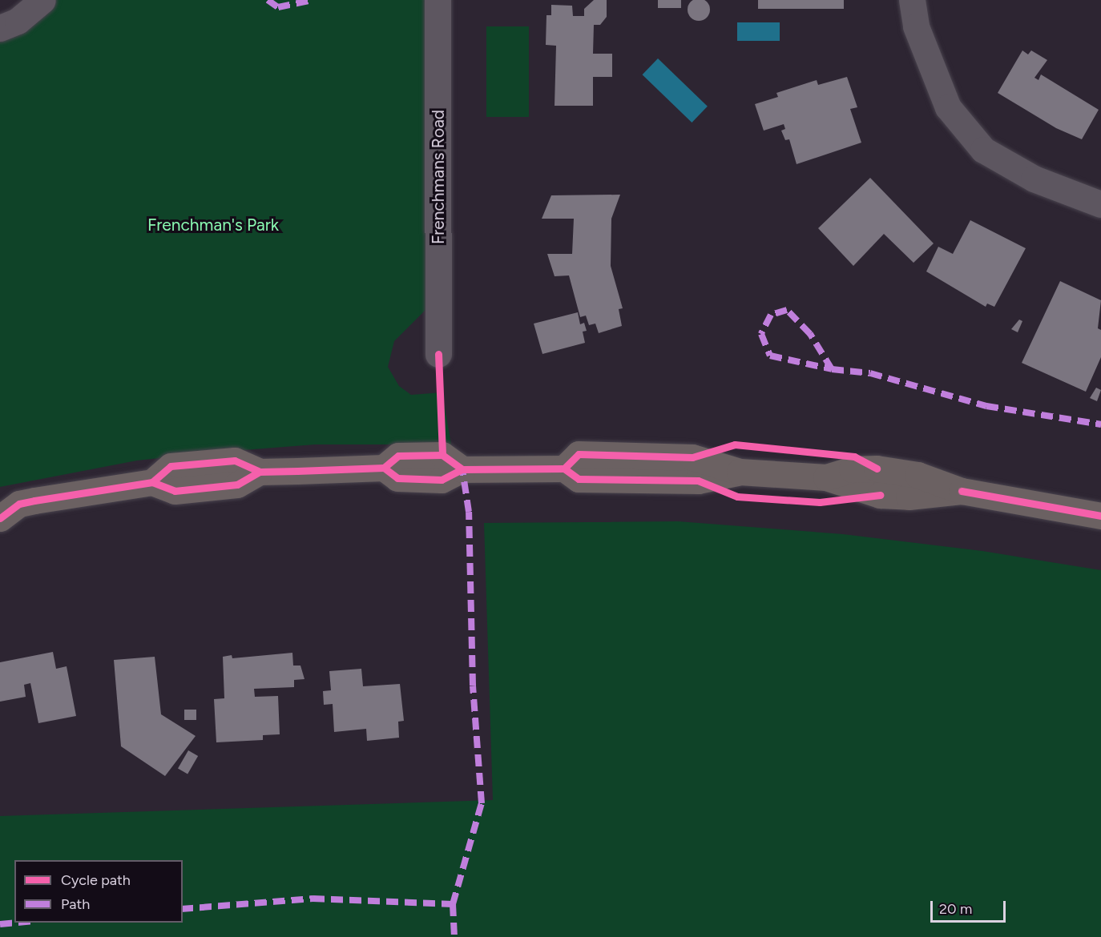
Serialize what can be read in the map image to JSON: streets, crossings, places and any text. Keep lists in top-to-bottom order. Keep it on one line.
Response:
{"streets":{"street":["Frenchmans Road"]},"parks":["Frenchman's Park"],"legend":["Cycle path","Path"],"scale_bar":"20 m"}
